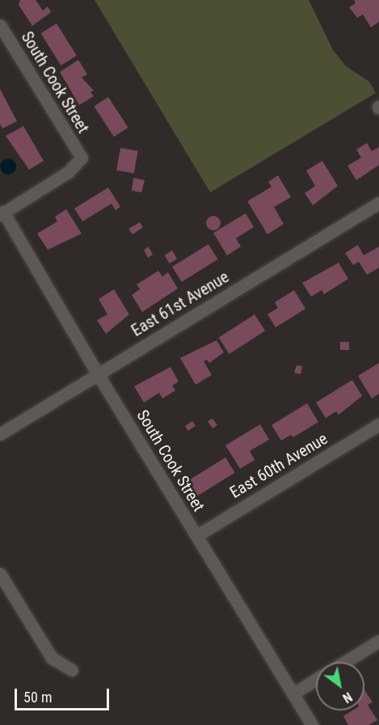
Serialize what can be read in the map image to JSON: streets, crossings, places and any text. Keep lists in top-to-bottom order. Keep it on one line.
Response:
{"streets":{"street":["South Cook Street","East 61st Avenue","East 60th Avenue"]},"crossings":[["South Cook Street","East 61st Avenue"],["South Cook Street","East 60th Avenue"]],"scale_bar":"50 m","north":"bottom right"}
